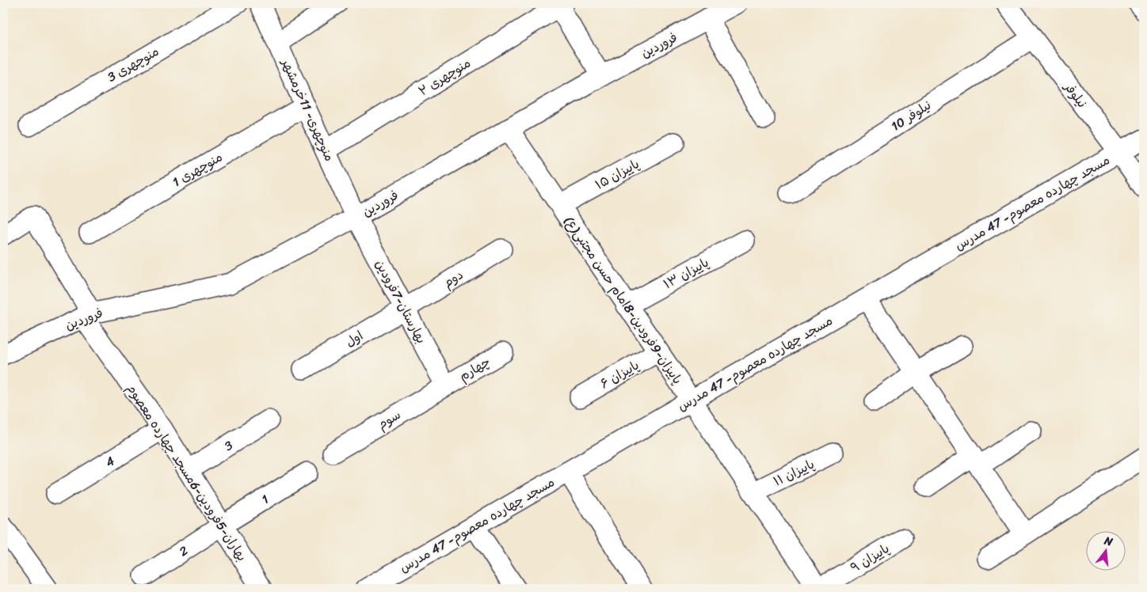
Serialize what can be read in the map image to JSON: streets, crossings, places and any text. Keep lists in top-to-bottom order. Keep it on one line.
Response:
{"streets":{"street":["فروردین","منوچهری 3","منوچهری ۲","نیلوفر","منوچهری- 11خرمشهر","نیلوفر 10","منوچهری 1","پاییزان ۱۵","مسجد چهارده معصوم- 47 مدرس","پاییزان ۱۳","دوم","پاییزان-9فرودین-8امام حسن مجتبی(ع)","بهارستان-7فرودین","اول","چهارم","پاییزان ۶","سوم","3","4","بهاران-5فرودین-6مسجد چهارده معصوم","پاییزان ۱۱","1","2","پاییزان ۹"]},"crossings":[["فروردین","منوچهری- 11خرمشهر"],["فروردین","پاییزان-9فرودین-8امام حسن مجتبی(ع)"],["فروردین","بهارستان-7فرودین"],["فروردین","بهاران-5فرودین-6مسجد چهارده معصوم"],["منوچهری ۲","منوچهری- 11خرمشهر"],["نیلوفر","نیلوفر 10"],["نیلوفر","مسجد چهارده معصوم- 47 مدرس"],["منوچهری- 11خرمشهر","منوچهری 1"],["منوچهری- 11خرمشهر","بهارستان-7فرودین"],["پاییزان ۱۵","پاییزان-9فرودین-8امام حسن مجتبی(ع)"],["مسجد چهارده معصوم- 47 مدرس","پاییزان-9فرودین-8امام حسن مجتبی(ع)"],["پاییزان ۱۳","پاییزان-9فرودین-8امام حسن مجتبی(ع)"],["دوم","بهارستان-7فرودین"],["دوم","اول"],["پاییزان-9فرودین-8امام حسن مجتبی(ع)","پاییزان ۶"],["پاییزان-9فرودین-8امام حسن مجتبی(ع)","پاییزان ۱۱"],["پاییزان-9فرودین-8امام حسن مجتبی(ع)","پاییزان ۹"],["بهارستان-7فرودین","اول"],["بهارستان-7فرودین","چهارم"],["بهارستان-7فرودین","سوم"],["چهارم","سوم"],["3","بهاران-5فرودین-6مسجد چهارده معصوم"],["4","بهاران-5فرودین-6مسجد چهارده معصوم"],["بهاران-5فرودین-6مسجد چهارده معصوم","1"],["بهاران-5فرودین-6مسجد چهارده معصوم","2"],["1","2"]],"north":"top"}
